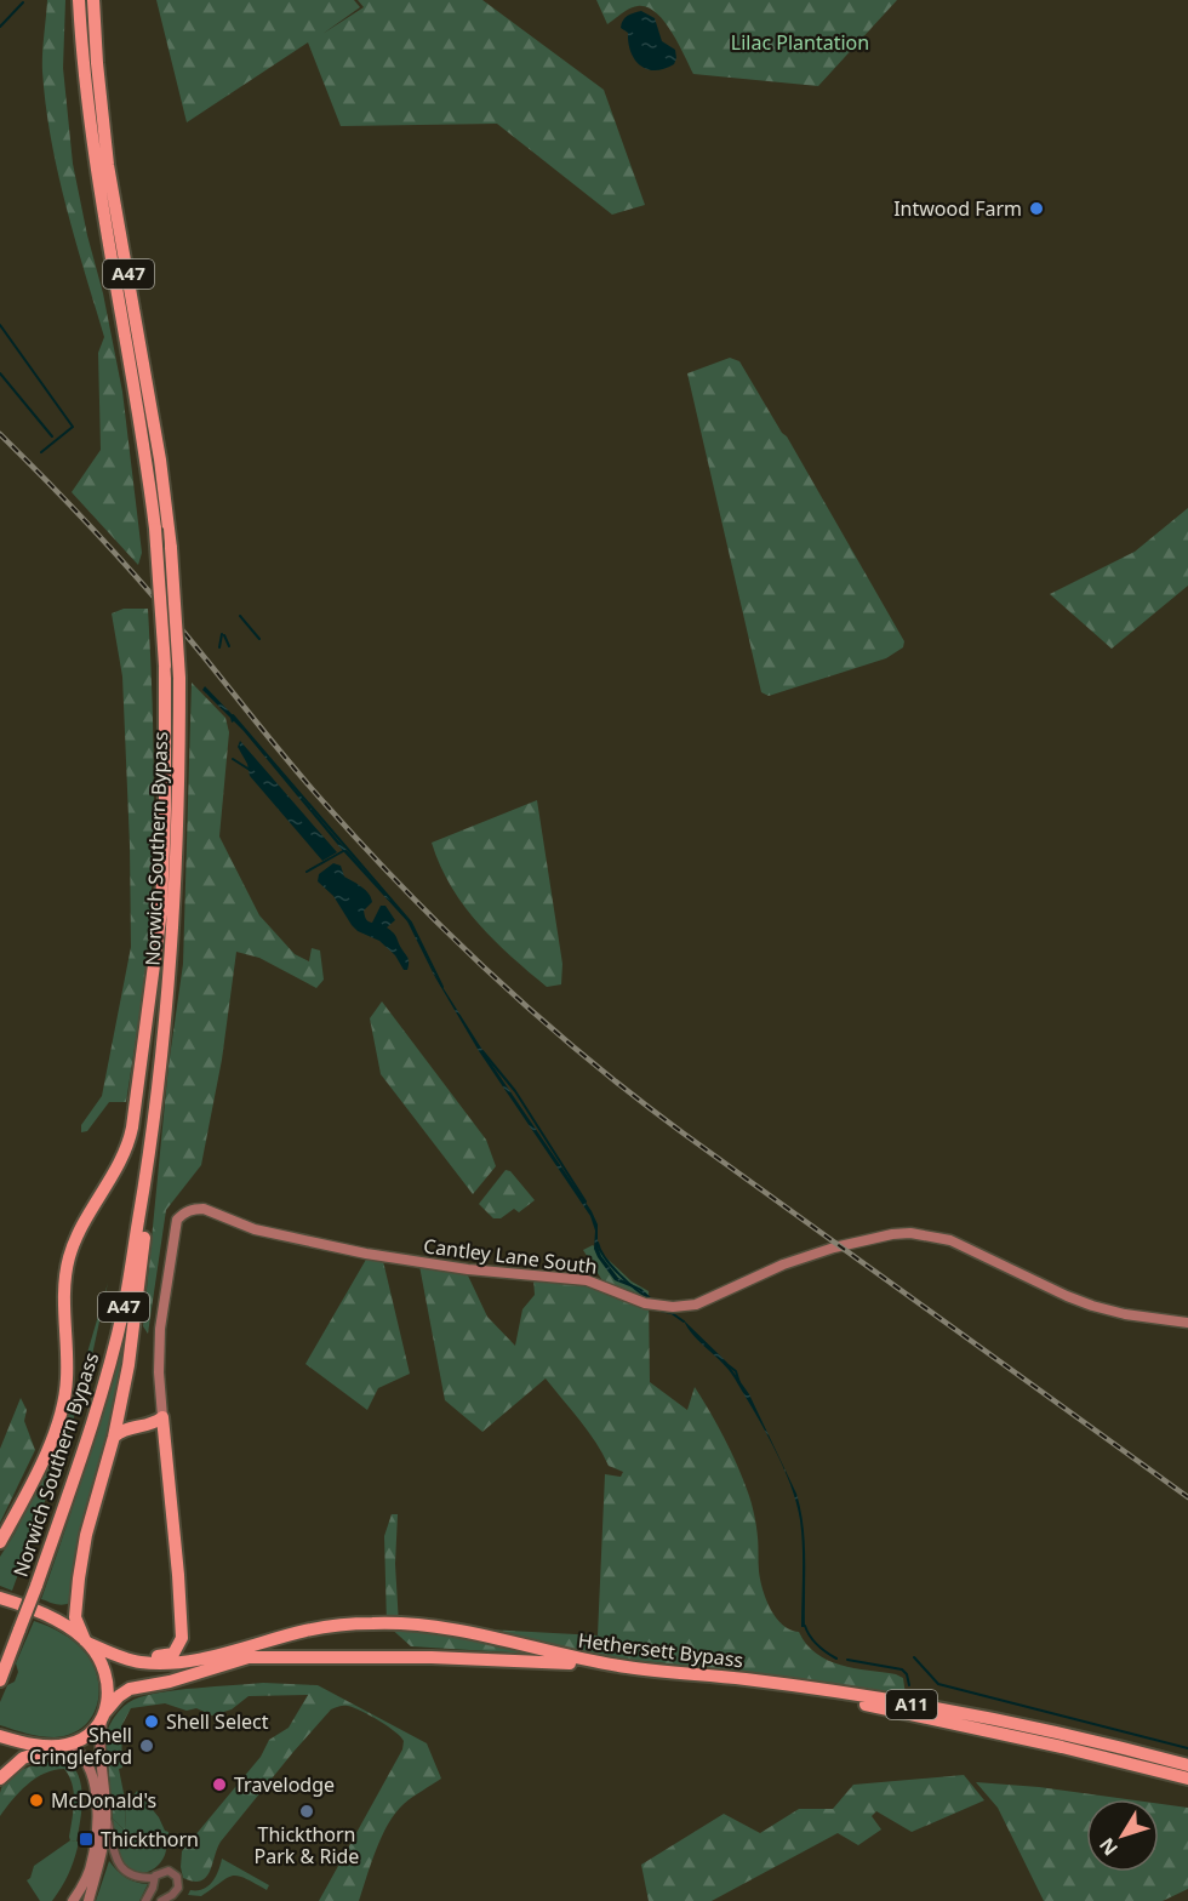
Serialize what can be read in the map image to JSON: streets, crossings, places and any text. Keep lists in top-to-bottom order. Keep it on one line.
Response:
{"streets":{"highway":["A47","Norwich Southern Bypass","Hethersett Bypass","A11"],"street":["Cantley Lane South"]},"crossings":[["A47","Norwich Southern Bypass"],["A47","Hethersett Bypass"]],"parks":["Lilac Plantation"],"places":{"other":["Intwood Farm","Shell Select","Shell Cringleford","Travelodge","McDonald's","Thickthorn Park & Ride"],"transit":["Thickthorn"]},"north":"bottom left"}
